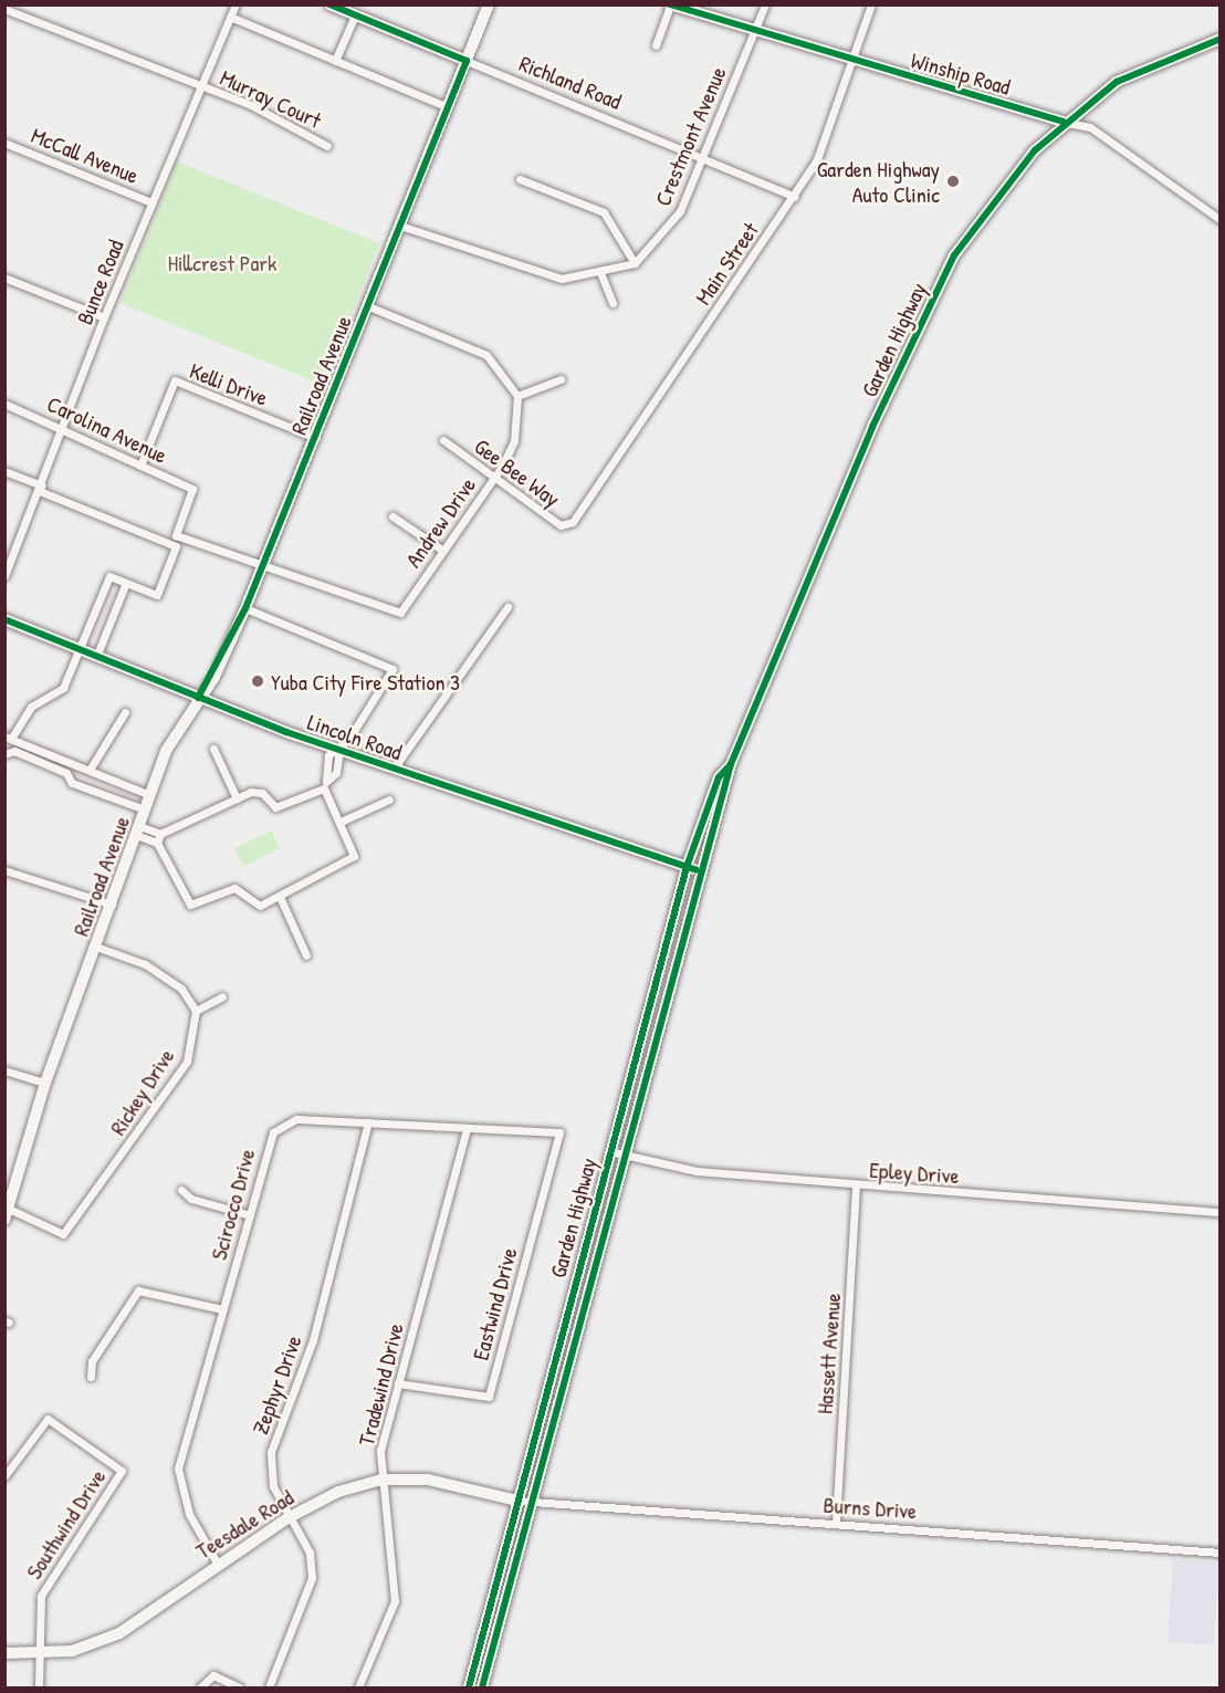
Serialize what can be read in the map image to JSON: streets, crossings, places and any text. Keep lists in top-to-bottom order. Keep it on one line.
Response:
{"streets":{"main road":["Winship Road","Richland Road","Garden Highway","Railroad Avenue","Lincoln Road","Teesdale Road"],"street":["Murray Court","Crestmont Avenue","McCall Avenue","Main Street","Bunce Road","Kelli Drive","Carolina Avenue","Gee Bee Way","Andrew Drive","Rickey Drive","Epley Drive","Scirocco Drive","Eastwind Drive","Hassett Avenue","Zephyr Drive","Tradewind Drive","Burns Drive","Southwind Drive"]},"crossings":[["Winship Road","Crestmont Avenue"],["Winship Road","Main Street"],["Winship Road","Garden Highway"],["Richland Road","Crestmont Avenue"],["Richland Road","Main Street"],["Richland Road","Railroad Avenue"],["Murray Court","Bunce Road"],["Crestmont Avenue","Railroad Avenue"],["McCall Avenue","Bunce Road"],["Main Street","Gee Bee Way"],["Bunce Road","Carolina Avenue"],["Garden Highway","Lincoln Road"],["Garden Highway","Epley Drive"],["Garden Highway","Burns Drive"],["Garden Highway","Teesdale Road"],["Railroad Avenue","Kelli Drive"],["Railroad Avenue","Andrew Drive"],["Railroad Avenue","Lincoln Road"],["Railroad Avenue","Rickey Drive"],["Kelli Drive","Carolina Avenue"],["Carolina Avenue","Andrew Drive"],["Gee Bee Way","Andrew Drive"],["Epley Drive","Hassett Avenue"],["Scirocco Drive","Eastwind Drive"],["Scirocco Drive","Zephyr Drive"],["Scirocco Drive","Tradewind Drive"],["Scirocco Drive","Teesdale Road"],["Eastwind Drive","Tradewind Drive"],["Hassett Avenue","Burns Drive"],["Zephyr Drive","Teesdale Road"],["Tradewind Drive","Teesdale Road"],["Burns Drive","Teesdale Road"],["Southwind Drive","Teesdale Road"]],"parks":["Hillcrest Park"],"places":["Garden Highway Auto Clinic","Yuba City Fire Station 3"]}
